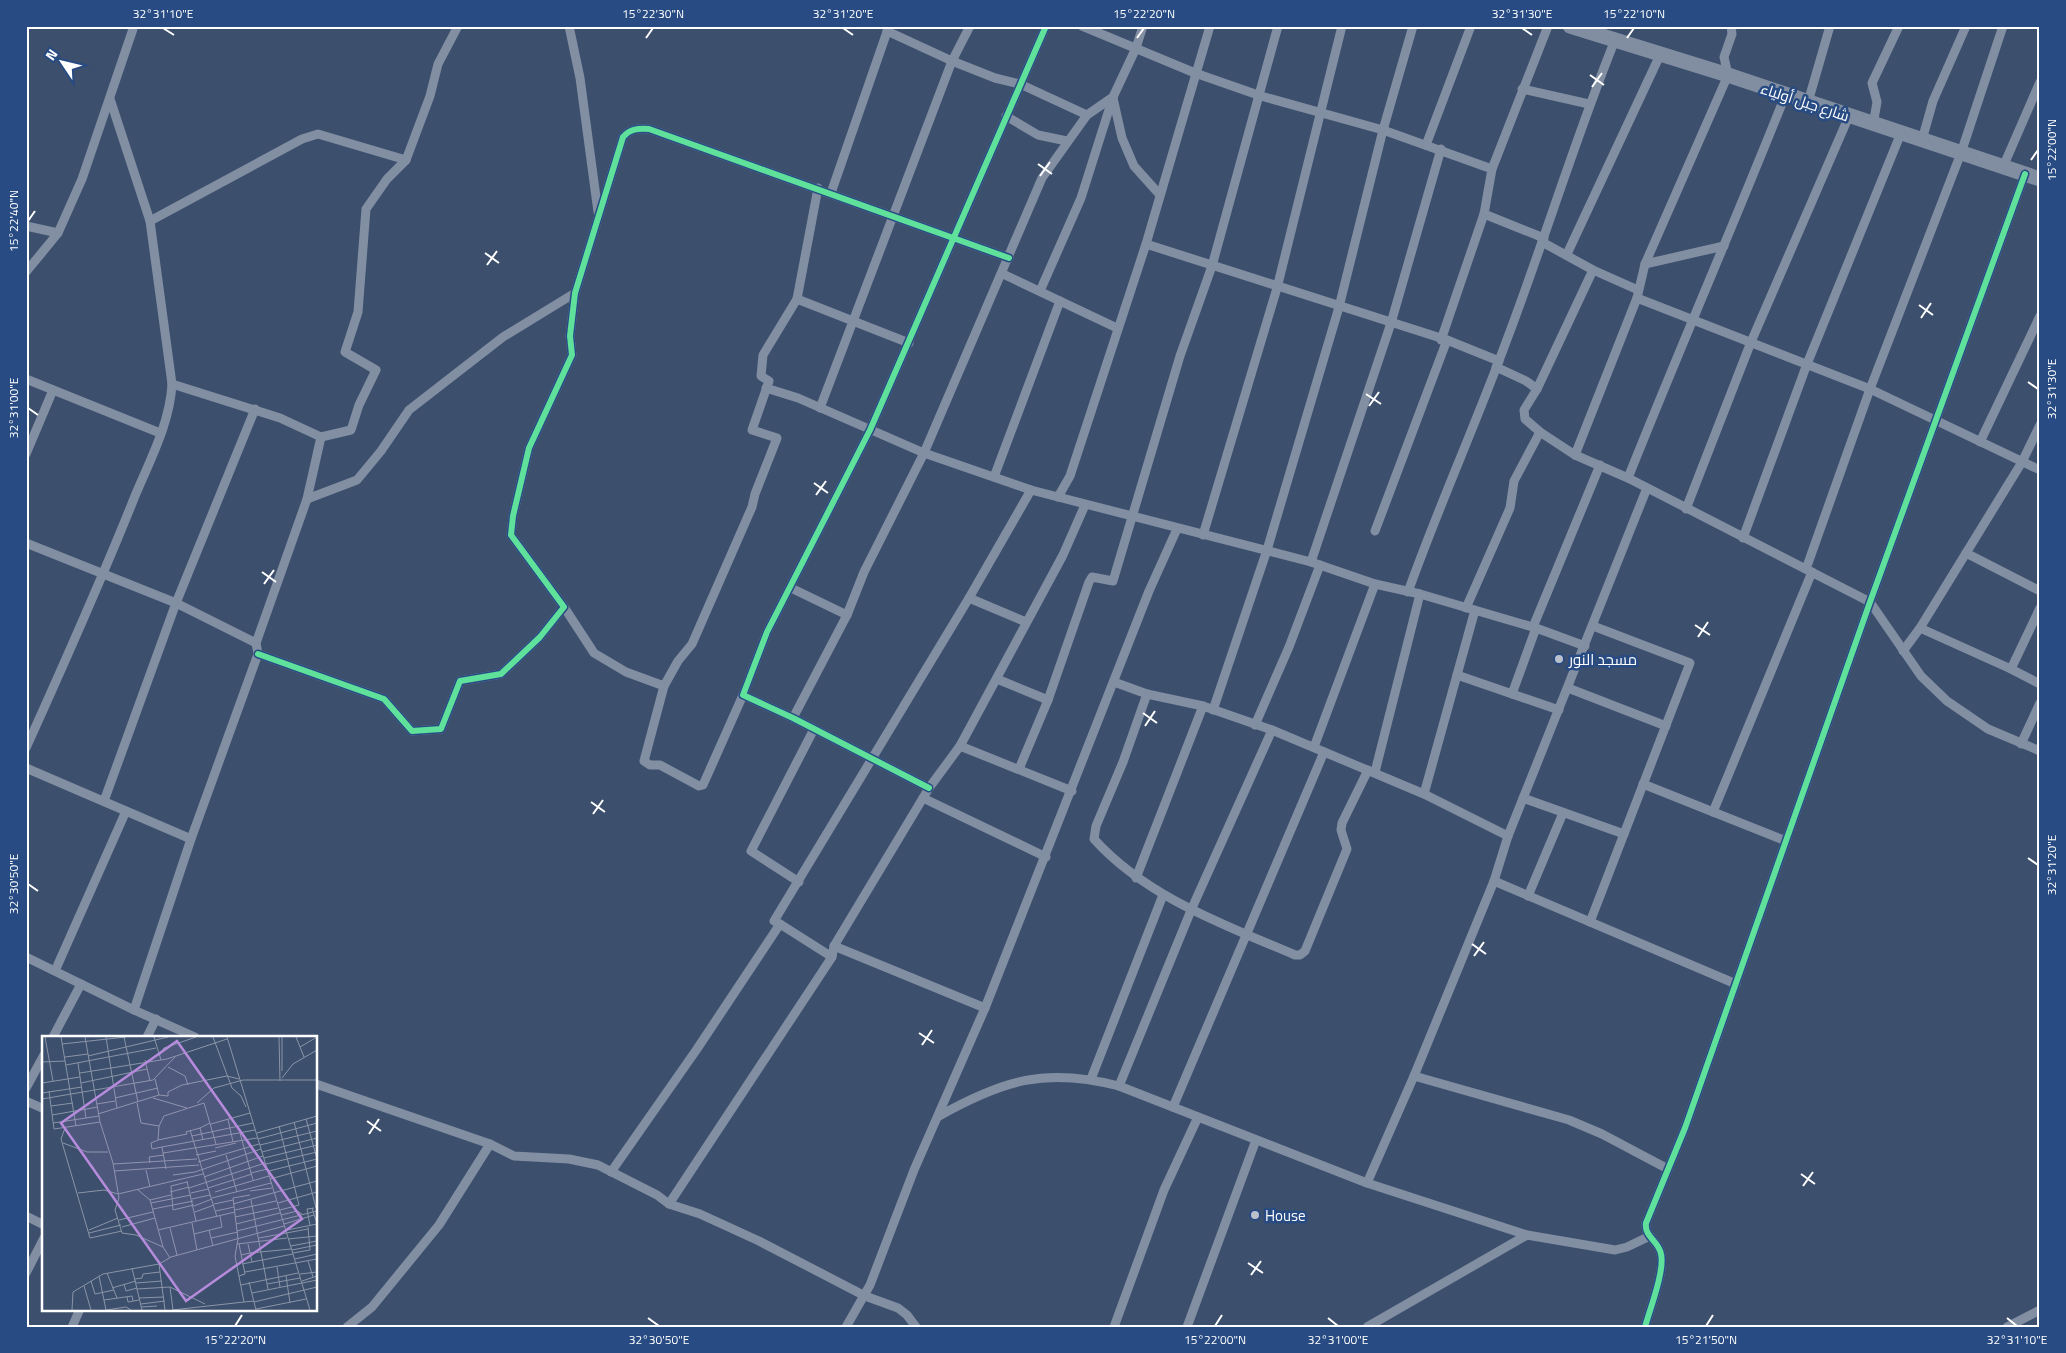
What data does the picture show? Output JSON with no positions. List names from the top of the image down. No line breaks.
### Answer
{"streets":{"highway":["شارع جبل أولياء"]},"places":["مسجد النور","House"],"north":"top left","coordinates":["32°31'10\"E","15°22'30\"N","32°31'20\"E","15°22'20\"N","32°31'30\"E","15°22'10\"N","15°22'00\"N","15°22'40\"N","32°31'00\"E","32°30'50\"E","15°21'50\"N"]}
